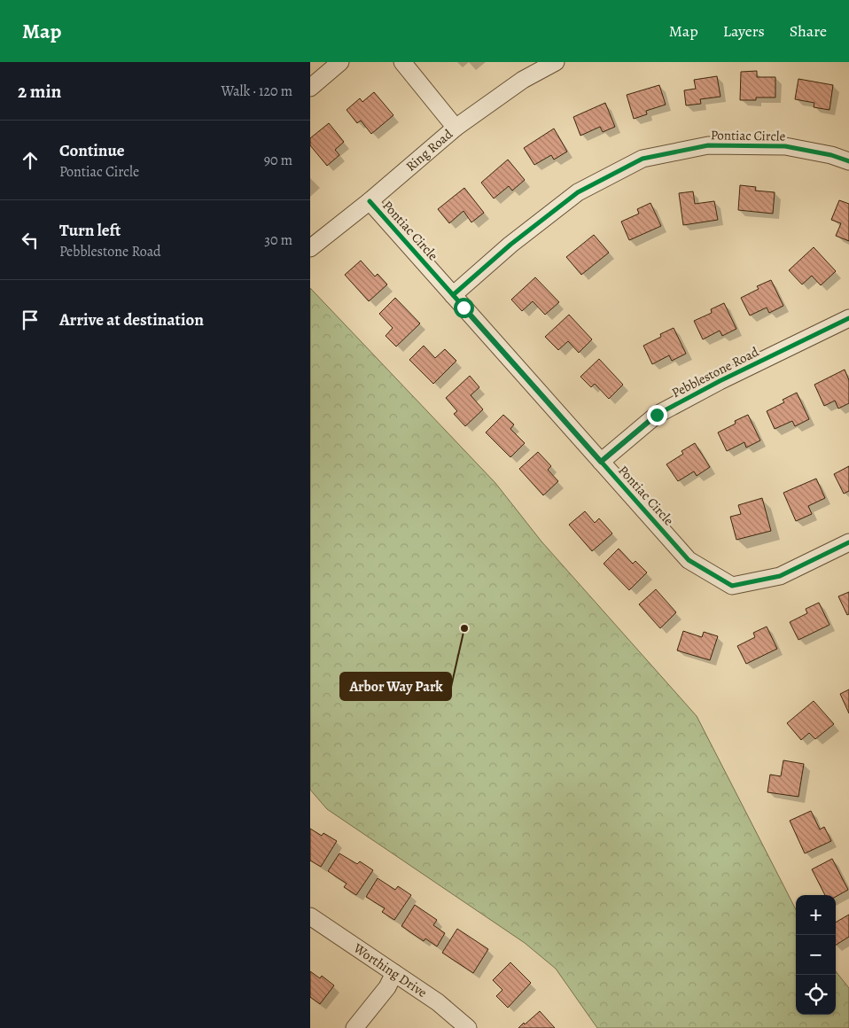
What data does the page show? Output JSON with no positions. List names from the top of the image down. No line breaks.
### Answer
{"streets":{"street":["Pontiac Circle","Ring Road","Pebblestone Road","Worthing Drive"]},"crossings":[["Pontiac Circle","Ring Road"],["Pontiac Circle","Pebblestone Road"]],"places":["Arbor Way Park"],"page":{"header":"Map","nav":["Map","Layers","Share"],"heading":["2 min","Walk · 120 m"],"list":[["Continue","Pontiac Circle","90 m"],["Turn left","Pebblestone Road","30 m"],"Arrive at destination"],"map_buttons":["+","−"]}}
